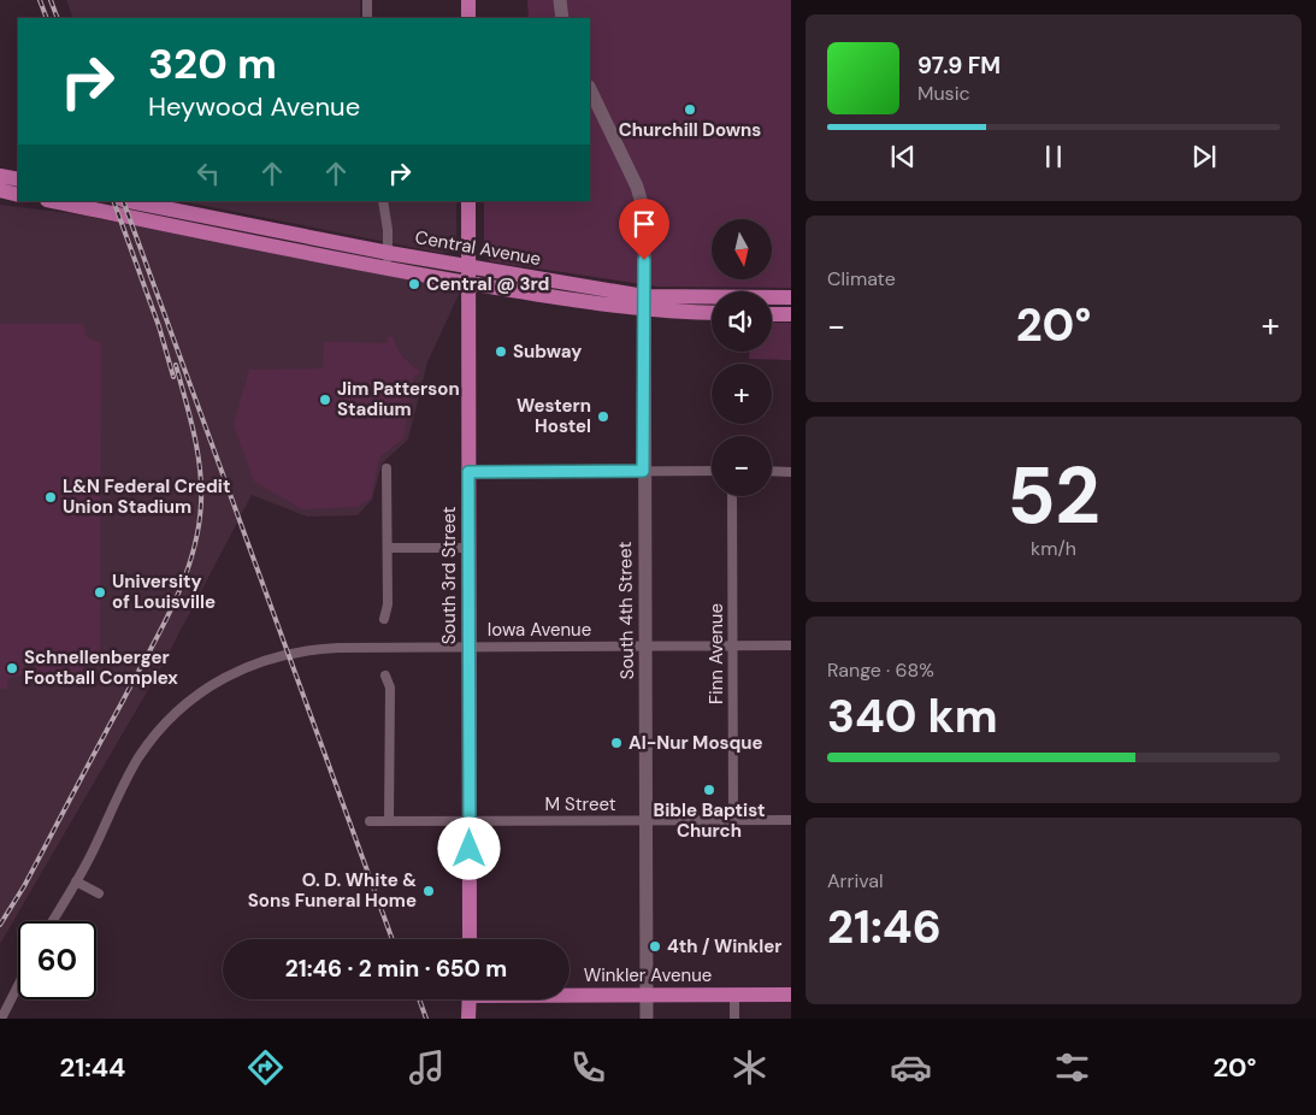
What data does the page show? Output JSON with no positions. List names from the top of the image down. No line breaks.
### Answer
{"streets":{"main road":["Central Avenue","South 3rd Street","South 4th Street","Winkler Avenue"],"street":["Iowa Avenue","Finn Avenue","M Street"]},"crossings":[["Central Avenue","South 3rd Street"],["Central Avenue","South 4th Street"],["South 3rd Street","Iowa Avenue"],["South 3rd Street","M Street"],["South 4th Street","Iowa Avenue"],["South 4th Street","M Street"],["South 4th Street","Winkler Avenue"],["Iowa Avenue","Finn Avenue"],["Finn Avenue","M Street"]],"places":["Churchill Downs","Central @ 3rd","Subway","Jim Patterson Stadium","Western Hostel","L&N Federal Credit Union Stadium","University of Louisville","Schnellenberger Football Complex","Al-Nur Mosque","Bible Baptist Church","O. D. White & Sons Funeral Home","4th / Winkler"],"north":"bottom","page":{"turn":["320 m","Heywood Avenue"],"song":["97.9 FM","Music"],"tile":["Climate",["52","km/h"],["Range · 68%","340 km"],["Arrival","21:46"]],"map_buttons":["+","−"],"heat":["−","20°","+"],"limit":"60","trip":"21:46 · 2 min · 650 m","tabs":["21:44","20°"]}}
